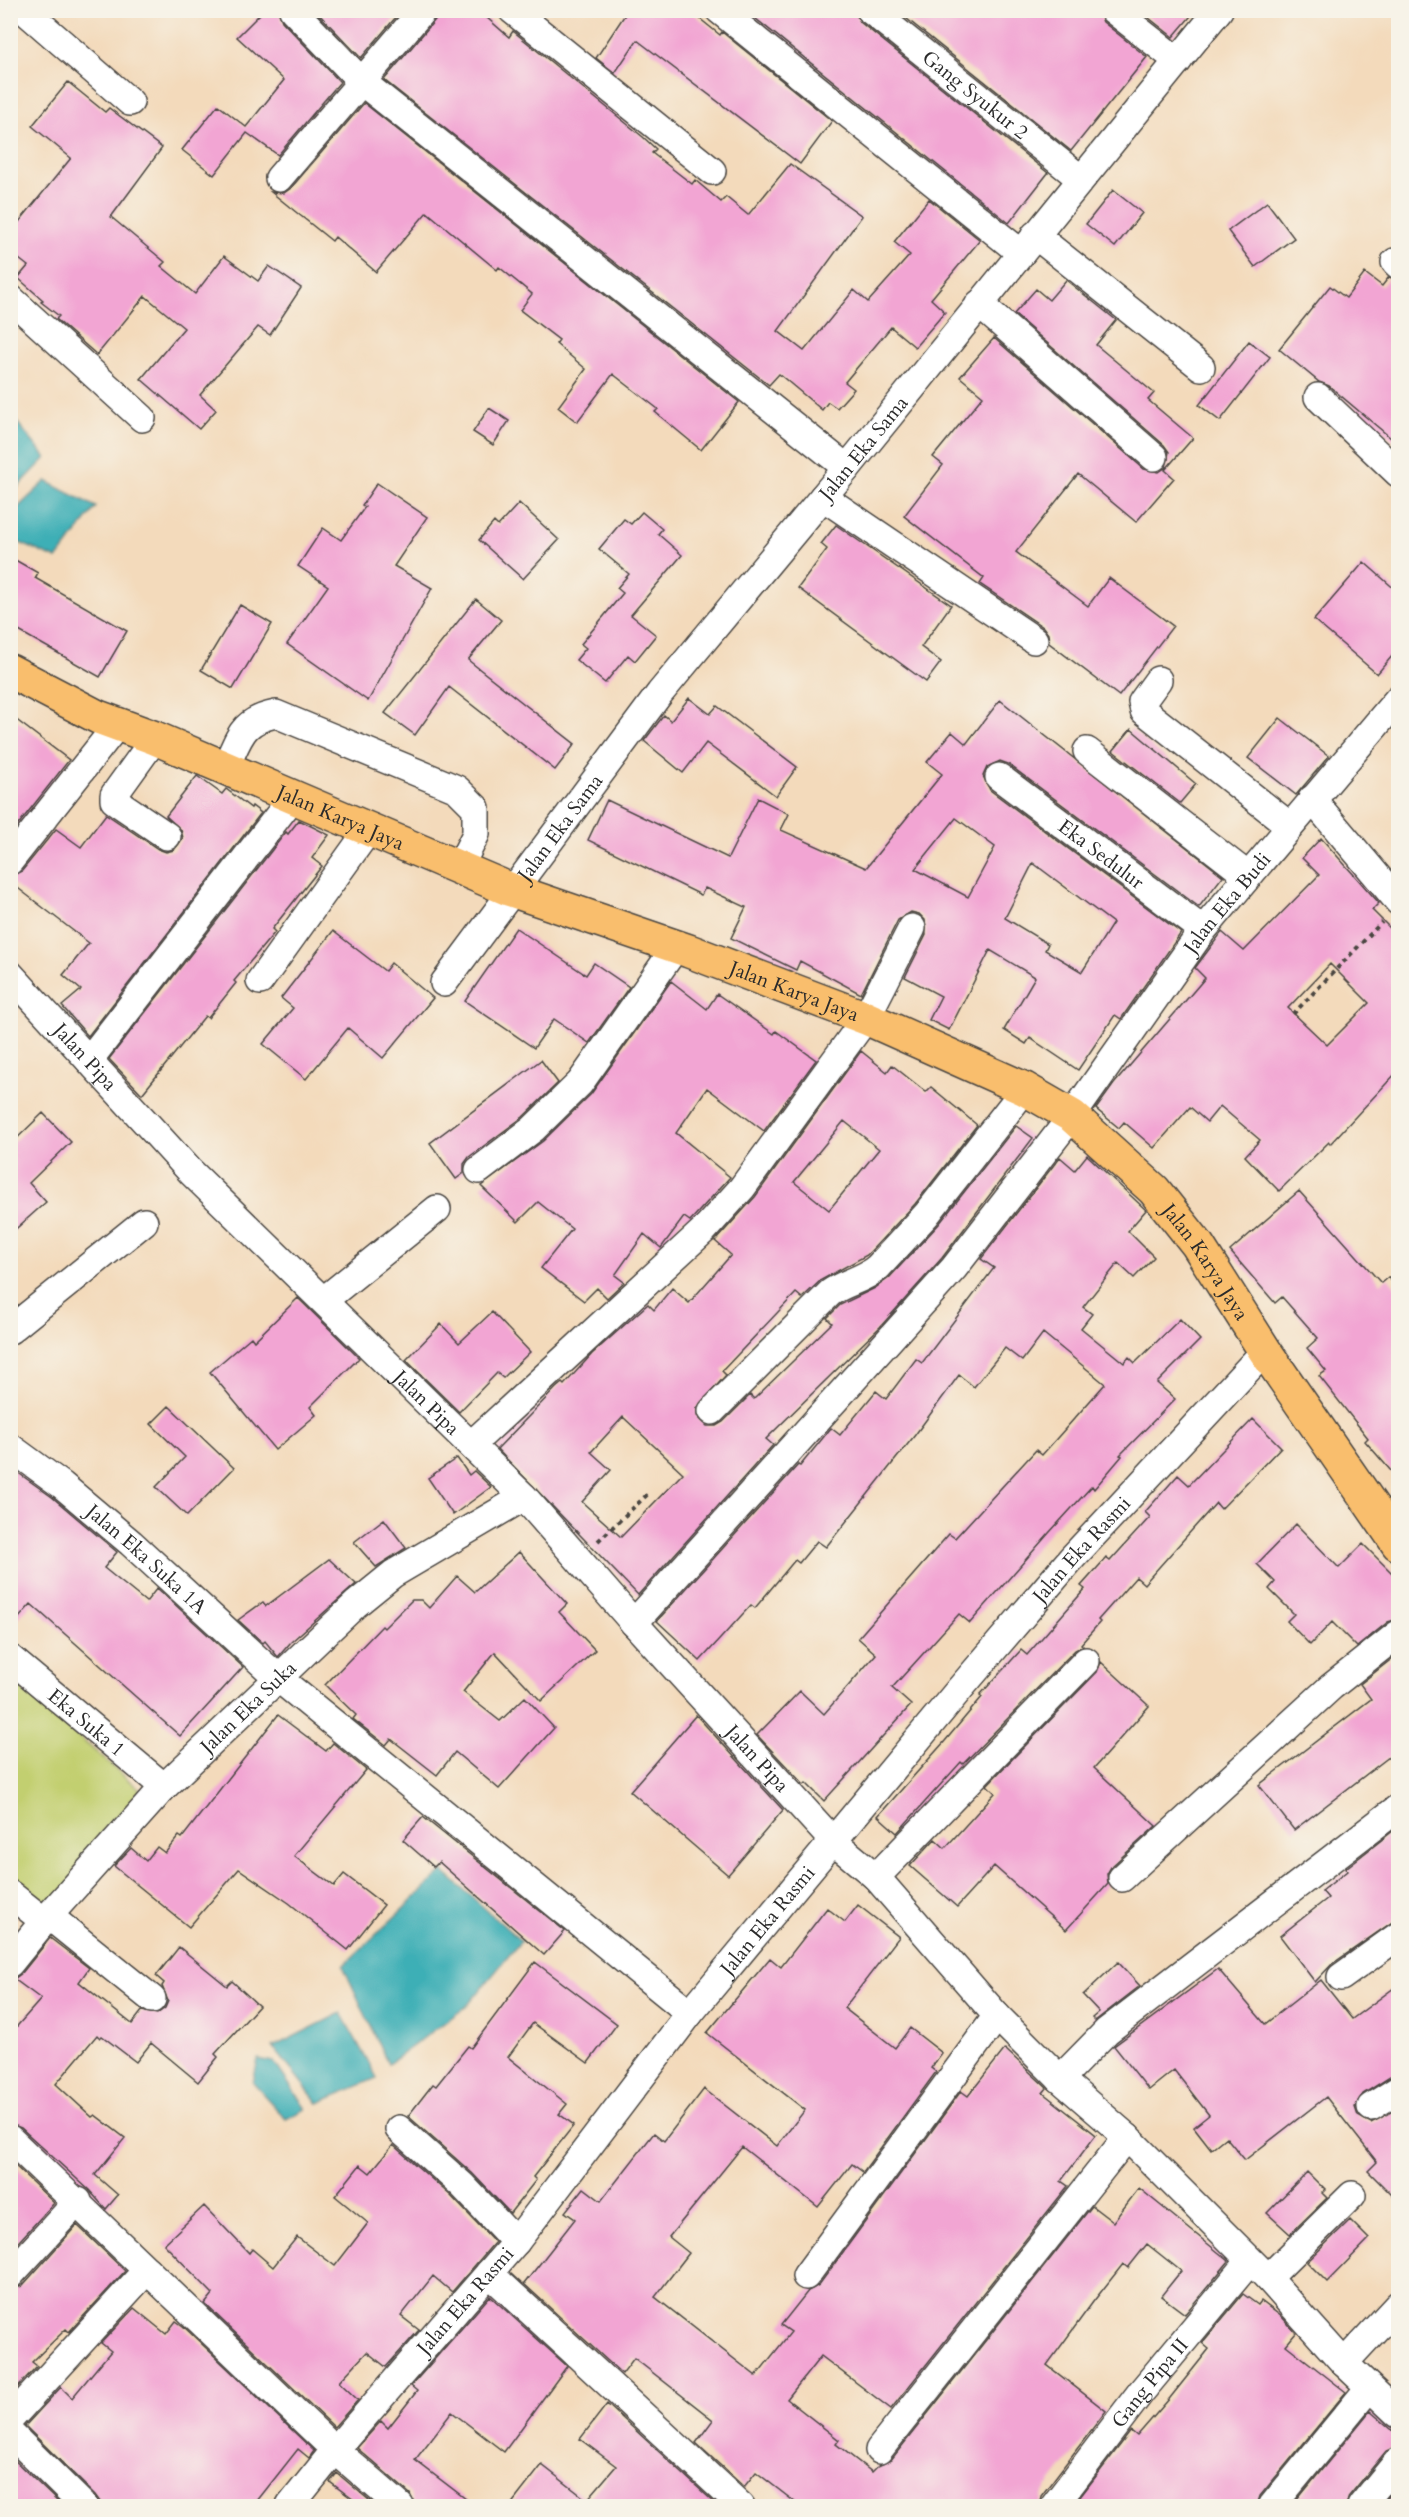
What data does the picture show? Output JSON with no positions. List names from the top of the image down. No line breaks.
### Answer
{"streets":{"main road":["Jalan Karya Jaya"],"street":["Gang Syukur 2","Jalan Eka Sama","Eka Sedulur","Jalan Eka Budi","Jalan Pipa","Jalan Eka Rasmi","Jalan Eka Suka 1A","Jalan Eka Suka","Eka Suka 1","Gang Pipa II"]},"crossings":[["Gang Syukur 2","Jalan Eka Sama"],["Jalan Eka Sama","Jalan Karya Jaya"],["Jalan Karya Jaya","Jalan Eka Budi"],["Jalan Karya Jaya","Jalan Eka Rasmi"],["Eka Sedulur","Jalan Eka Budi"],["Jalan Eka Budi","Jalan Pipa"],["Jalan Pipa","Jalan Eka Rasmi"],["Jalan Pipa","Jalan Eka Suka"],["Jalan Pipa","Gang Pipa II"],["Jalan Eka Rasmi","Jalan Eka Suka 1A"],["Jalan Eka Suka 1A","Jalan Eka Suka"],["Jalan Eka Suka","Eka Suka 1"]]}
